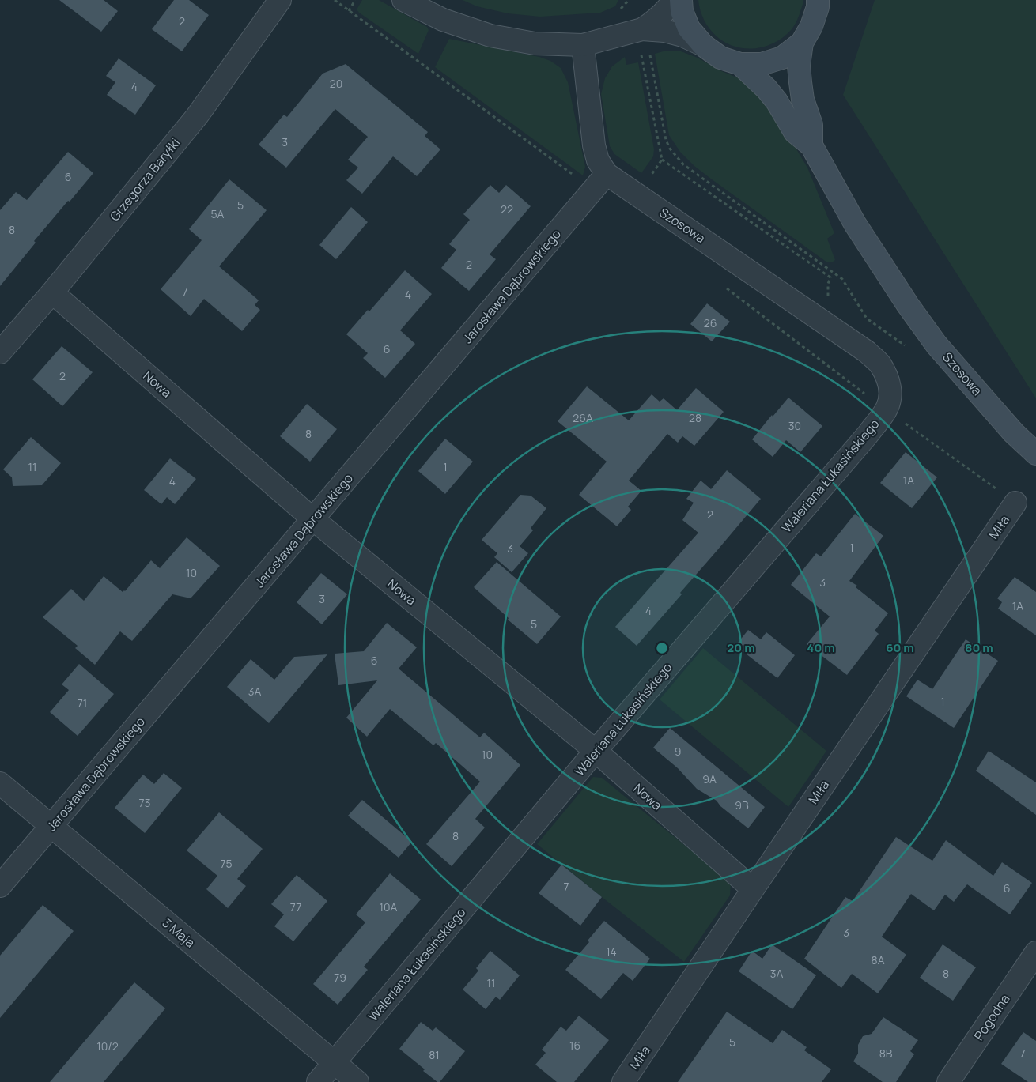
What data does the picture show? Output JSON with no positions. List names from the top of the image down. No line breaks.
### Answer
{"streets":{"main road":["Szosowa"],"street":["Grzegorza Baryłki","Jarosława Dąbrowskiego","Nowa","Waleriana Łukasińskiego","Miła","3 Maja","Pogodna"]},"crossings":[["Grzegorza Baryłki","Nowa"],["Szosowa","Jarosława Dąbrowskiego"],["Szosowa","Waleriana Łukasińskiego"],["Jarosława Dąbrowskiego","Nowa"],["Jarosława Dąbrowskiego","3 Maja"],["Nowa","Waleriana Łukasińskiego"],["Nowa","Miła"],["Waleriana Łukasińskiego","3 Maja"]],"house_numbers":["2","20","4","3","6","5","22","5A","8","2","7","4","26","6","2","26A","28","30","8","11","1","1A","4","2","1","3","10","3","3","1A","4","5","6","3A","1","71","9","10","9A","73","9B","8","75","7","6","77","10A","3","14","8A","3A","8","79","11","5","16","10/2","8B","7","81"],"rings":["20 m","40 m","60 m","80 m"]}
